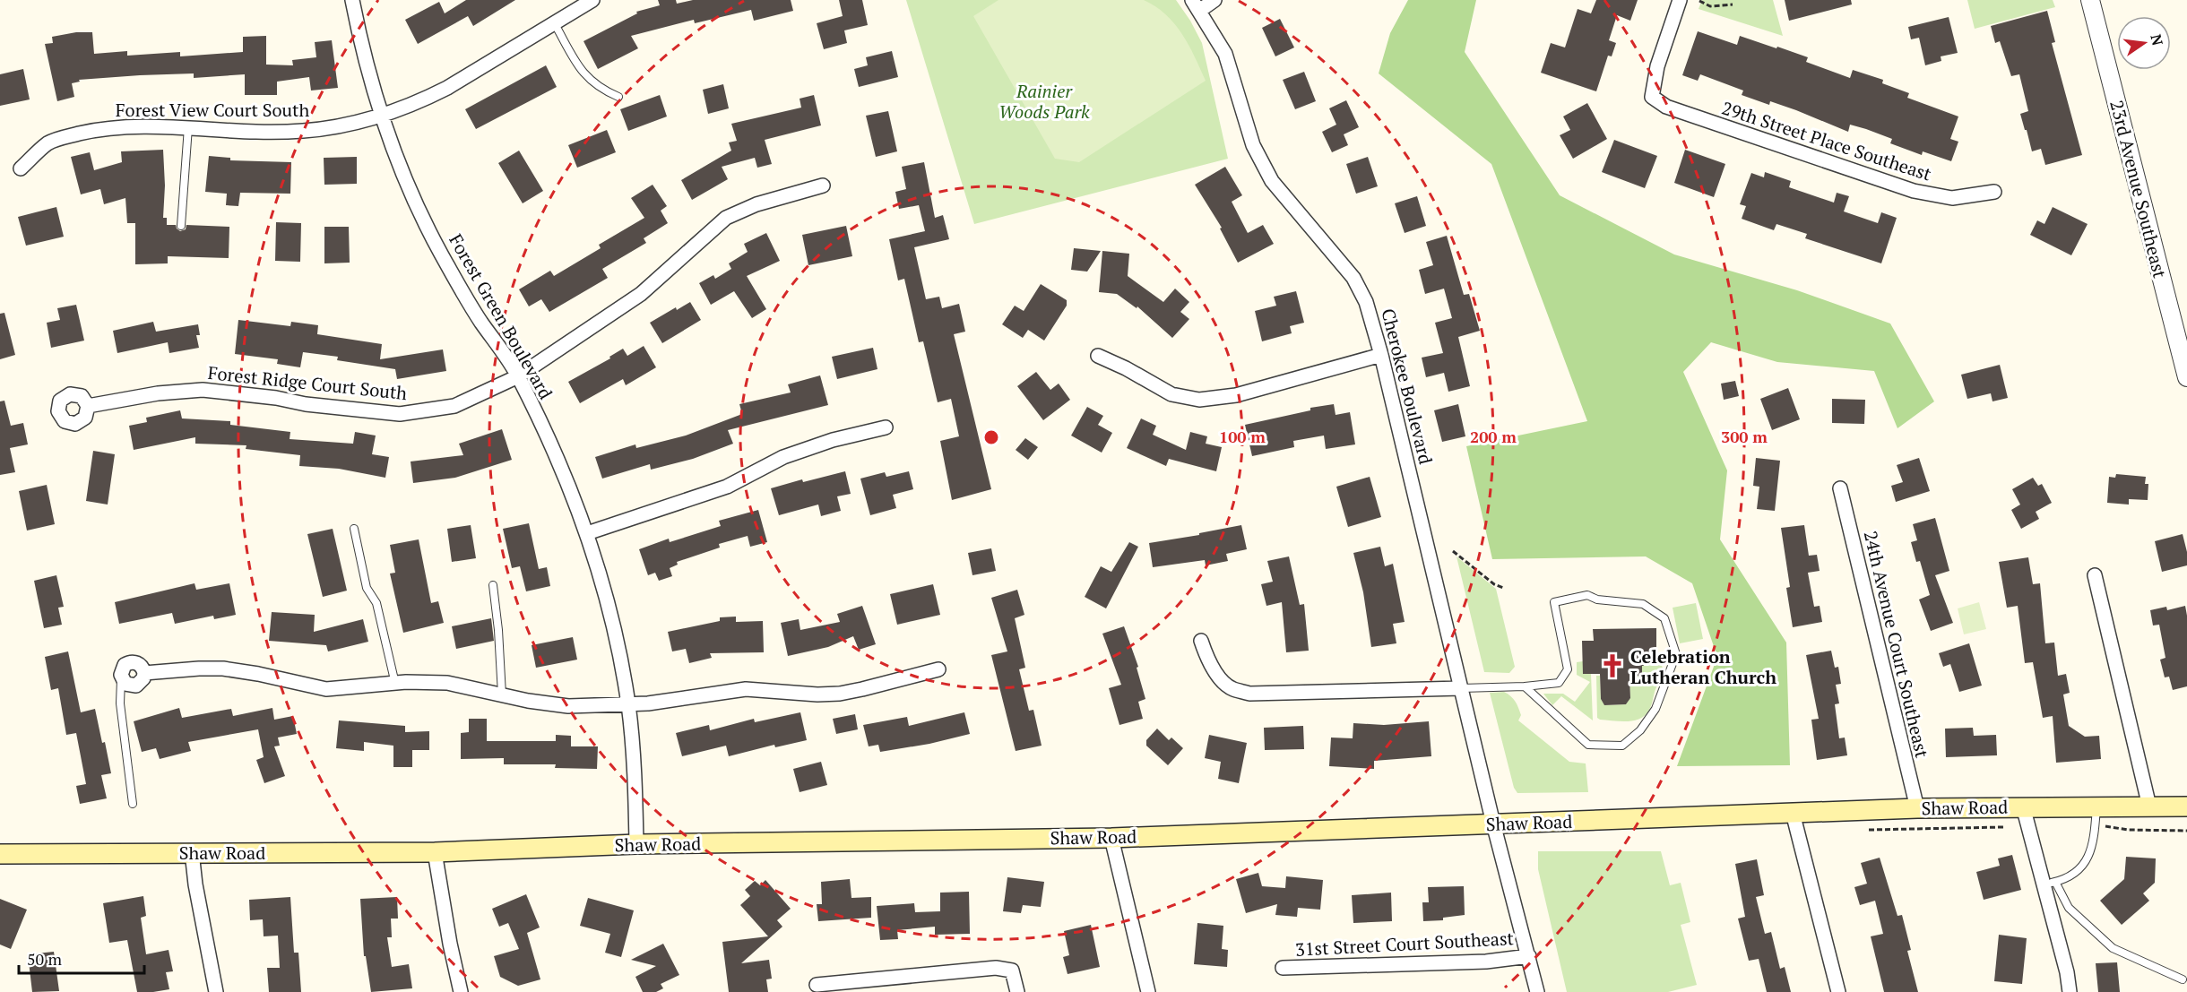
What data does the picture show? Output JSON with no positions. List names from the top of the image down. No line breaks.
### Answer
{"streets":{"main road":["Shaw Road"],"street":["Forest View Court South","29th Street Place Southeast","23rd Avenue Southeast","Forest Green Boulevard","Forest Ridge Court South","Cherokee Boulevard","24th Avenue Court Southeast","31st Street Court Southeast"]},"crossings":[["Forest View Court South","Forest Green Boulevard"],["Forest Green Boulevard","Forest Ridge Court South"],["Forest Green Boulevard","Shaw Road"],["Cherokee Boulevard","Shaw Road"],["Cherokee Boulevard","31st Street Court Southeast"],["24th Avenue Court Southeast","Shaw Road"]],"parks":["Rainier Woods Park"],"places":{"church":["Celebration Lutheran Church"]},"scale_bar":"50 m","north":"right","rings":["100 m","200 m","300 m"]}
